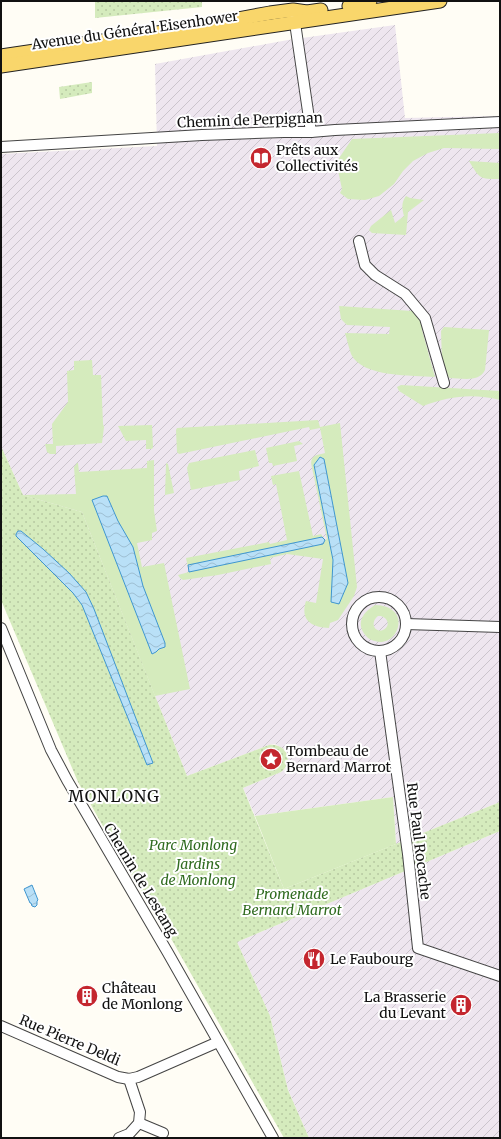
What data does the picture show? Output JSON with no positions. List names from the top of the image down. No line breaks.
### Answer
{"streets":{"main road":["Avenue du Général Eisenhower"],"street":["Chemin de Perpignan","Rue Paul Rocache","Chemin de Lestang","Rue Pierre Deldi"]},"crossings":[["Chemin de Lestang","Rue Pierre Deldi"]],"districts":["MONLONG"],"parks":["Parc Monlong","Jardins de Monlong","Promenade Bernard Marrot"],"places":{"library":["Prêts aux Collectivités"],"place":["Tombeau de Bernard Marrot"],"restaurant":["Le Faubourg"],"building":["Château de Monlong","La Brasserie du Levant"]}}
